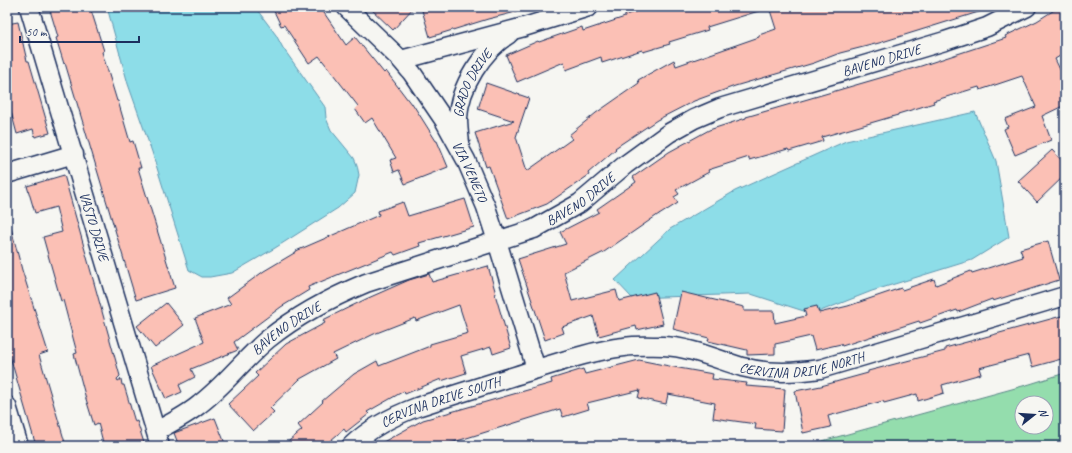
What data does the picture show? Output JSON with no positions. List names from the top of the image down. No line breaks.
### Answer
{"streets":{"street":["BAVENO DRIVE","GRADO DRIVE","VIA VENETO","VASTO DRIVE","CERVINA DRIVE NORTH","CERVINA DRIVE SOUTH"]},"crossings":[["BAVENO DRIVE","VIA VENETO"],["BAVENO DRIVE","VASTO DRIVE"],["GRADO DRIVE","VIA VENETO"],["VIA VENETO","CERVINA DRIVE NORTH"],["VIA VENETO","CERVINA DRIVE SOUTH"],["CERVINA DRIVE NORTH","CERVINA DRIVE SOUTH"]],"scale_bar":"50 m","north":"right"}
